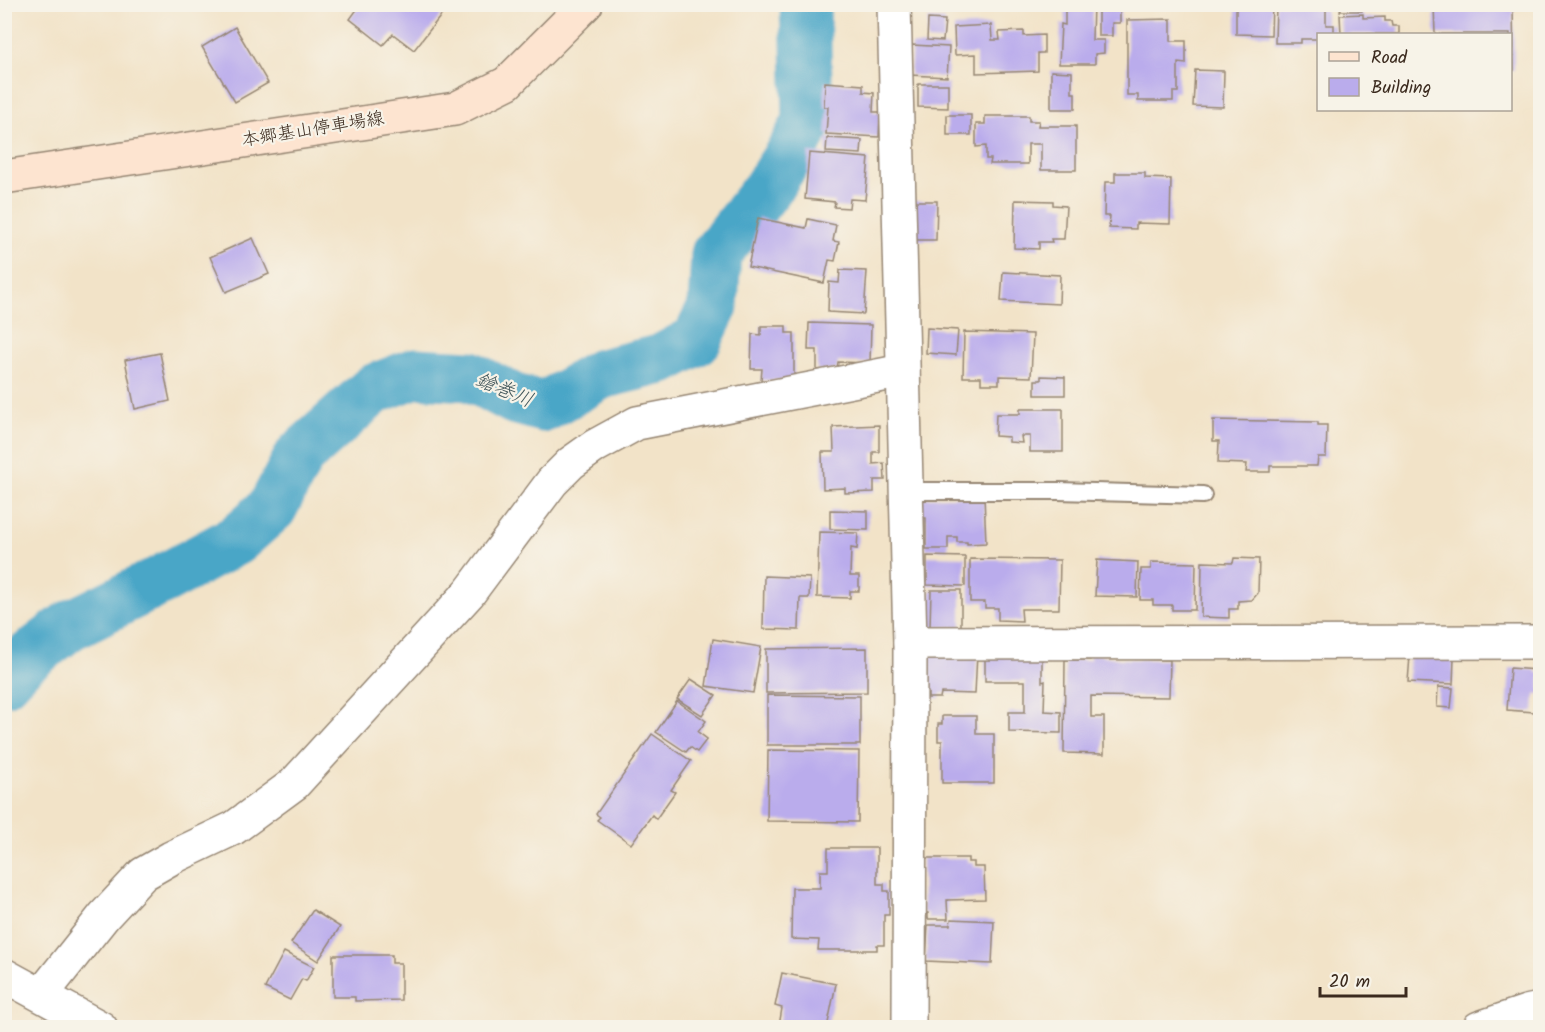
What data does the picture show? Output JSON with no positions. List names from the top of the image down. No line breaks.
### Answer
{"streets":{"main road":["本郷基山停車場線"]},"water":["鎗巻川"],"legend":["Road","Building"],"scale_bar":"20 m"}
